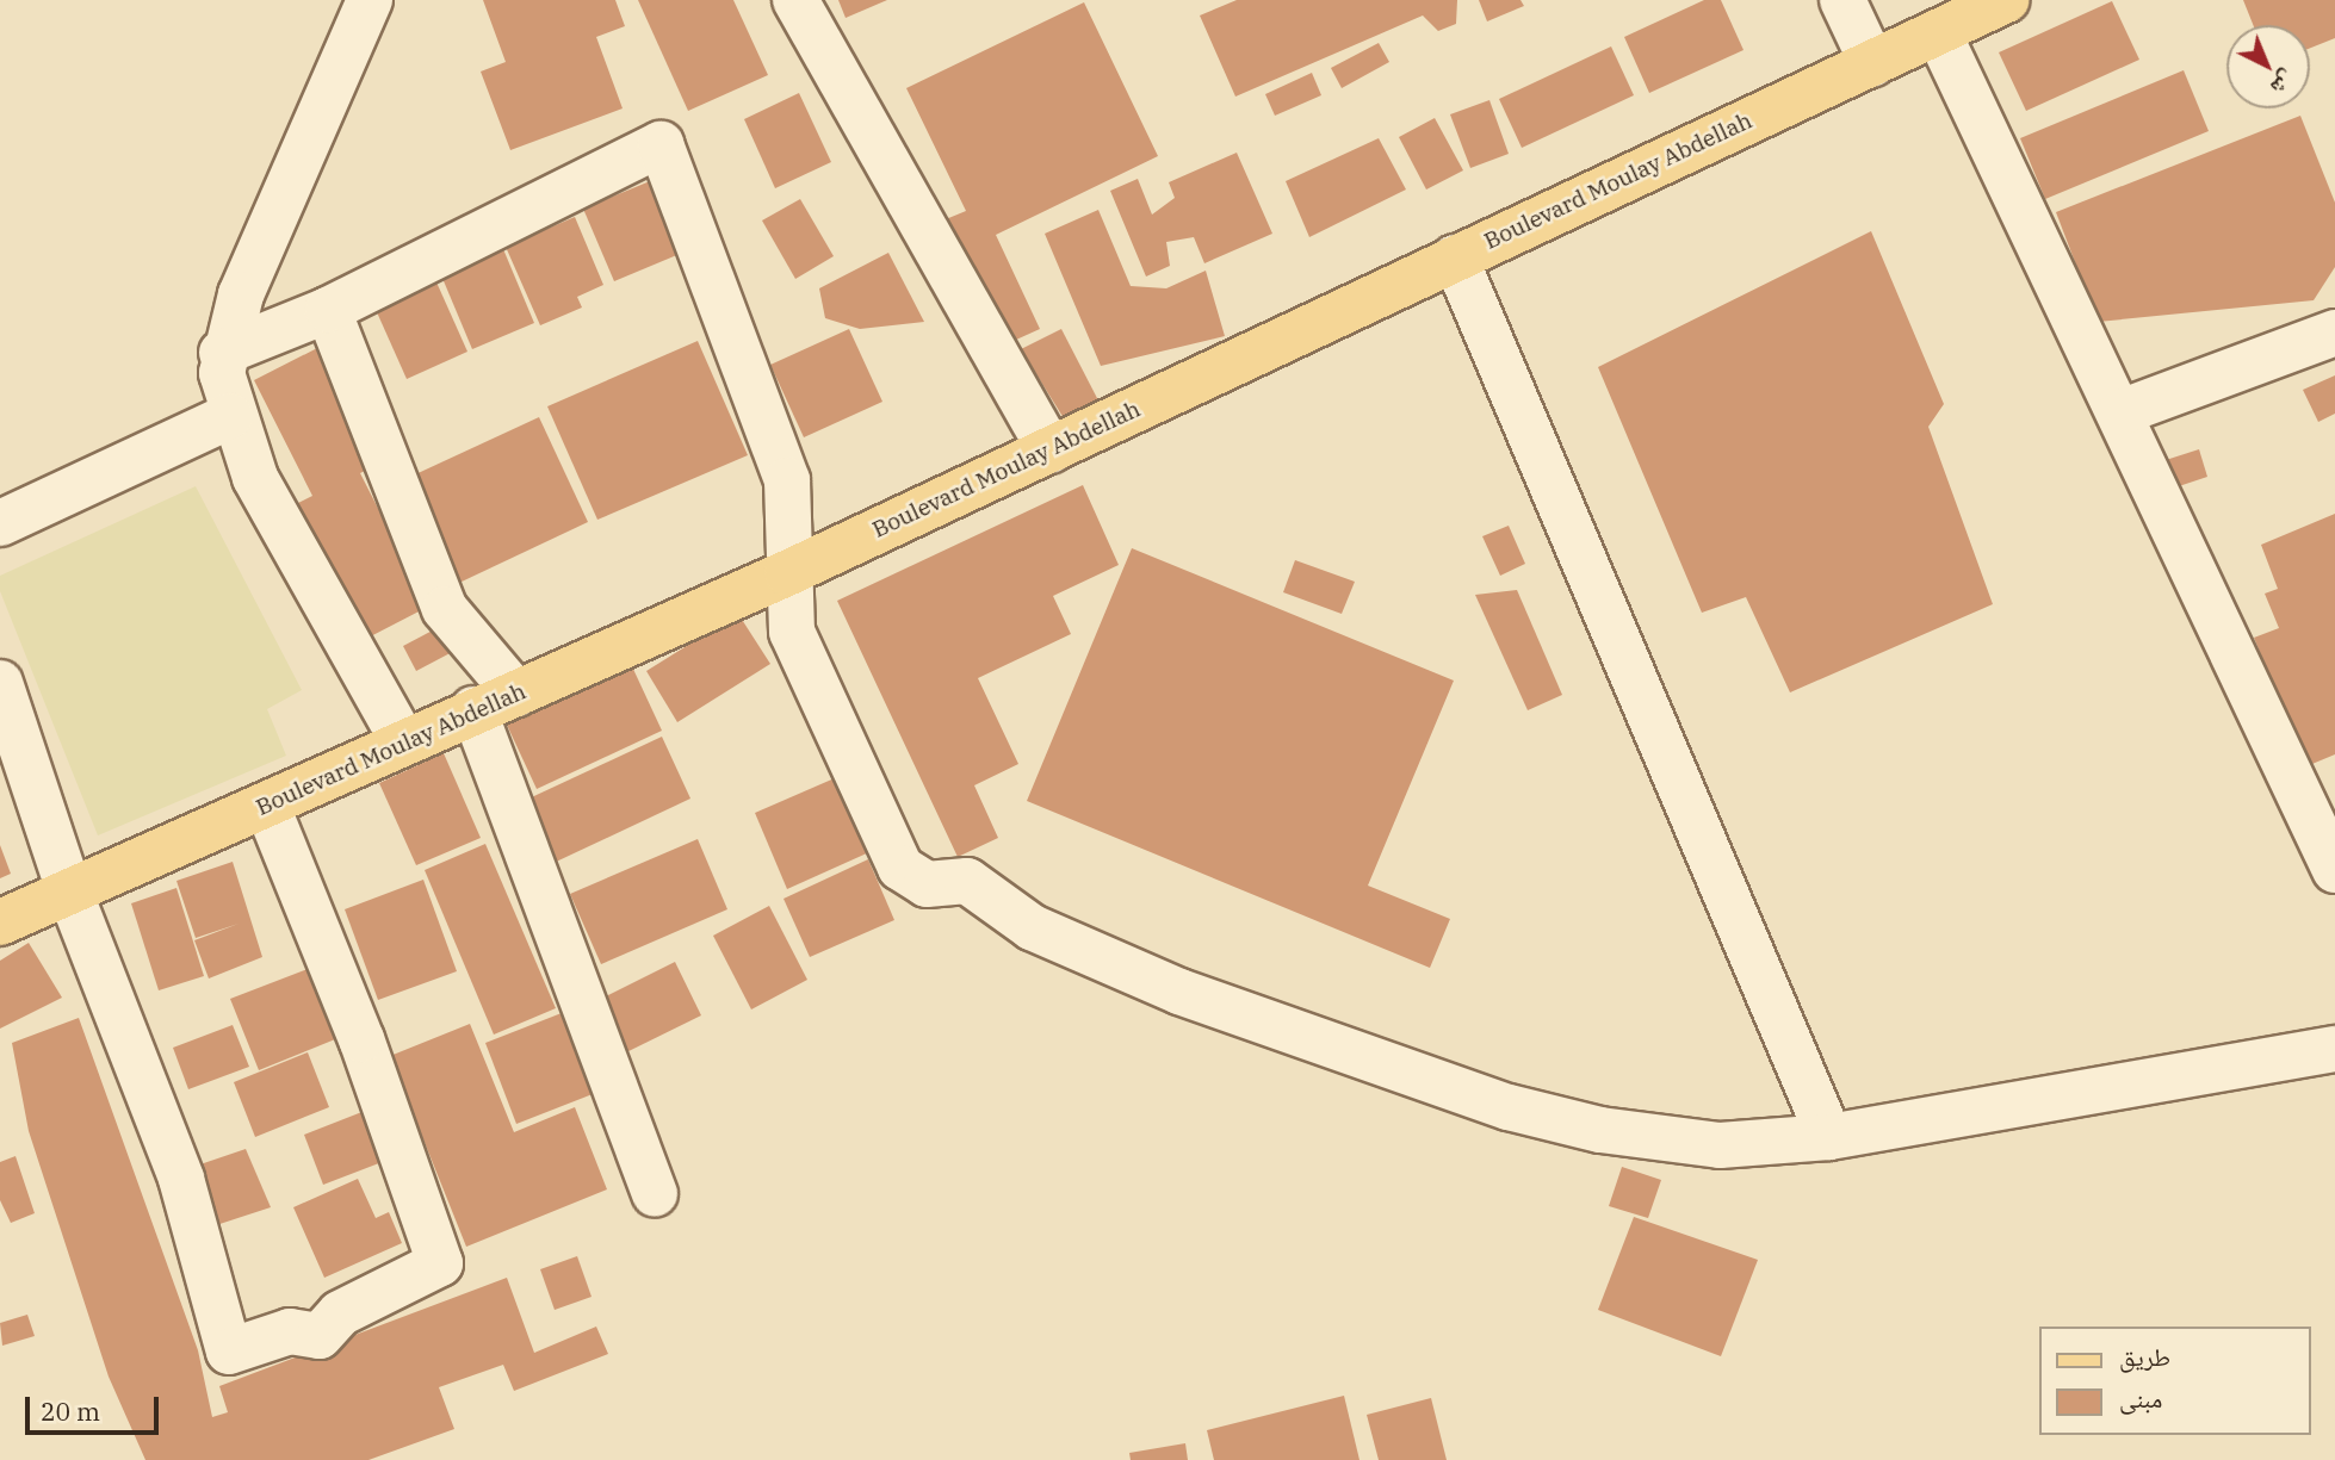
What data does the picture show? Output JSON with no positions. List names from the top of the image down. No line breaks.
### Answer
{"streets":{"main road":["Boulevard Moulay Abdellah"]},"legend":["طريق","مبنى"],"scale_bar":"20 m","north":"bottom right"}
